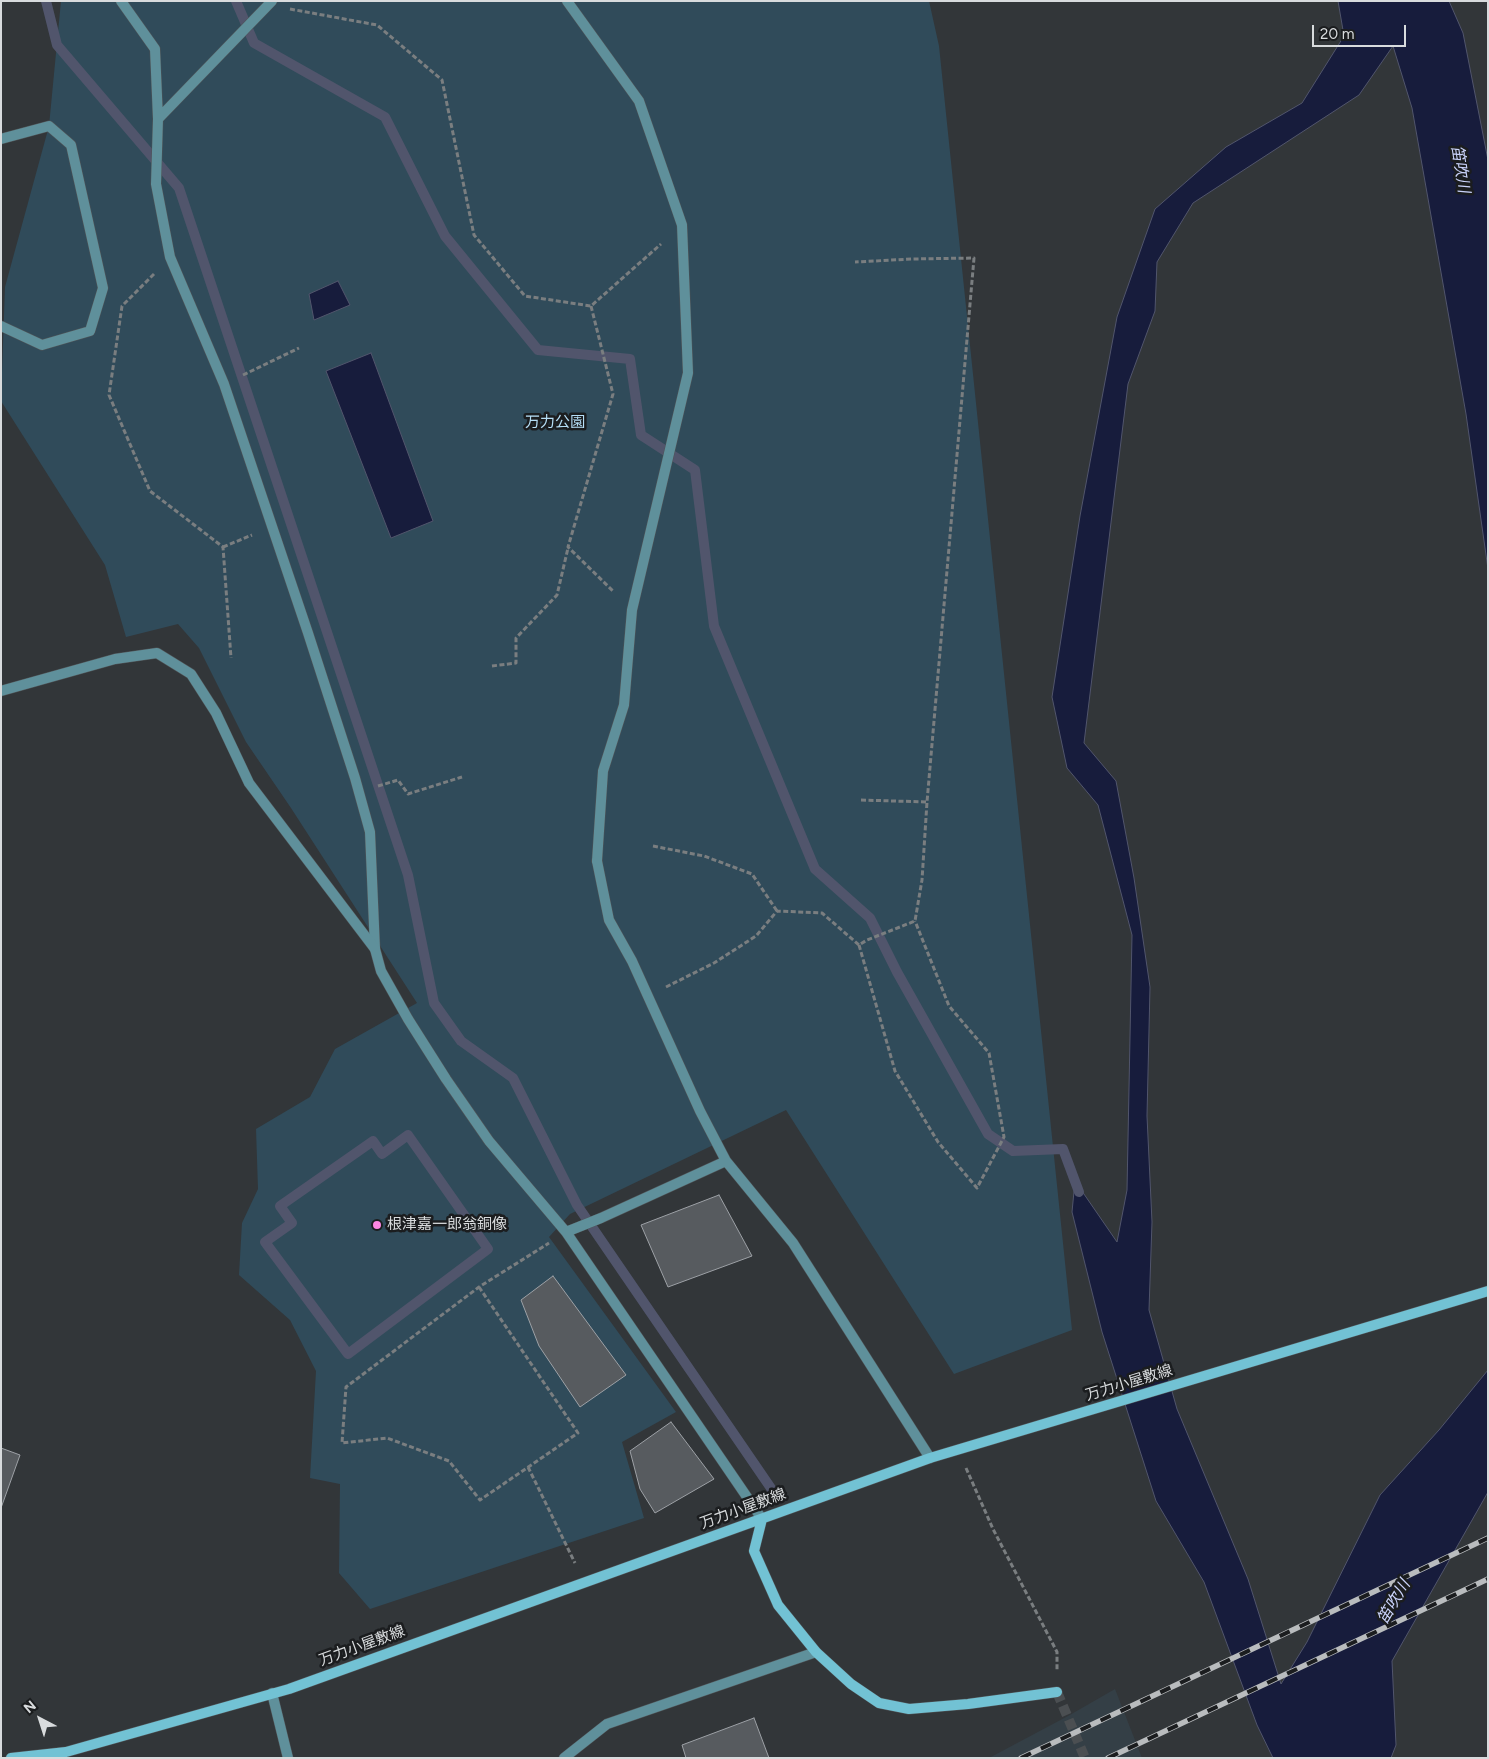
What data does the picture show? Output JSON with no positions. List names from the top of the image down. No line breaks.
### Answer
{"streets":{"main road":["万力小屋敷線"]},"water":["笛吹川"],"parks":["万力公園"],"places":["根津嘉一郎翁銅像"],"scale_bar":"20 m","north":"top left"}
